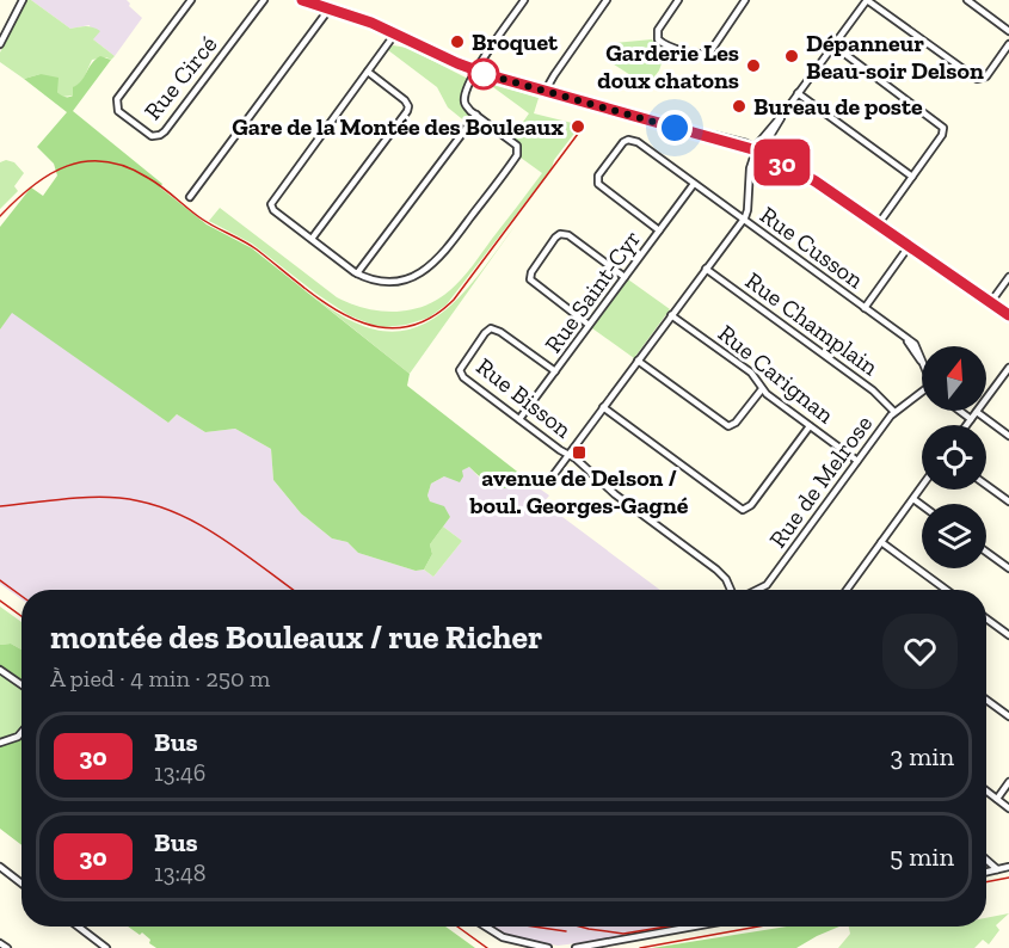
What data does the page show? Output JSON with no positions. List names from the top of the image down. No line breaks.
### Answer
{"streets":{"street":["Rue Circé","Rue Cusson","Rue Saint-Cyr","Rue Champlain","Rue Carignan","Rue Bisson","Rue de Melrose"]},"crossings":[["Rue Cusson","Rue Saint-Cyr"],["Rue Saint-Cyr","Rue Bisson"],["Rue Champlain","Rue de Melrose"],["Rue Carignan","Rue de Melrose"]],"places":{"other":["Broquet","Dépanneur Beau-soir Delson","Garderie Les doux chatons","Bureau de poste","Gare de la Montée des Bouleaux"],"transit":["avenue de Delson / boul. Georges-Gagné"]},"lines":["bus line 30"],"north":"top","page":{"on_map":"30","heading":["montée des Bouleaux / rue Richer","À pied · 4 min · 250 m"],"list":[{"mark":"30","name":"Bus","note":"13:46","value":"3 min"},{"mark":"30","name":"Bus","note":"13:48","value":"5 min"}]}}
